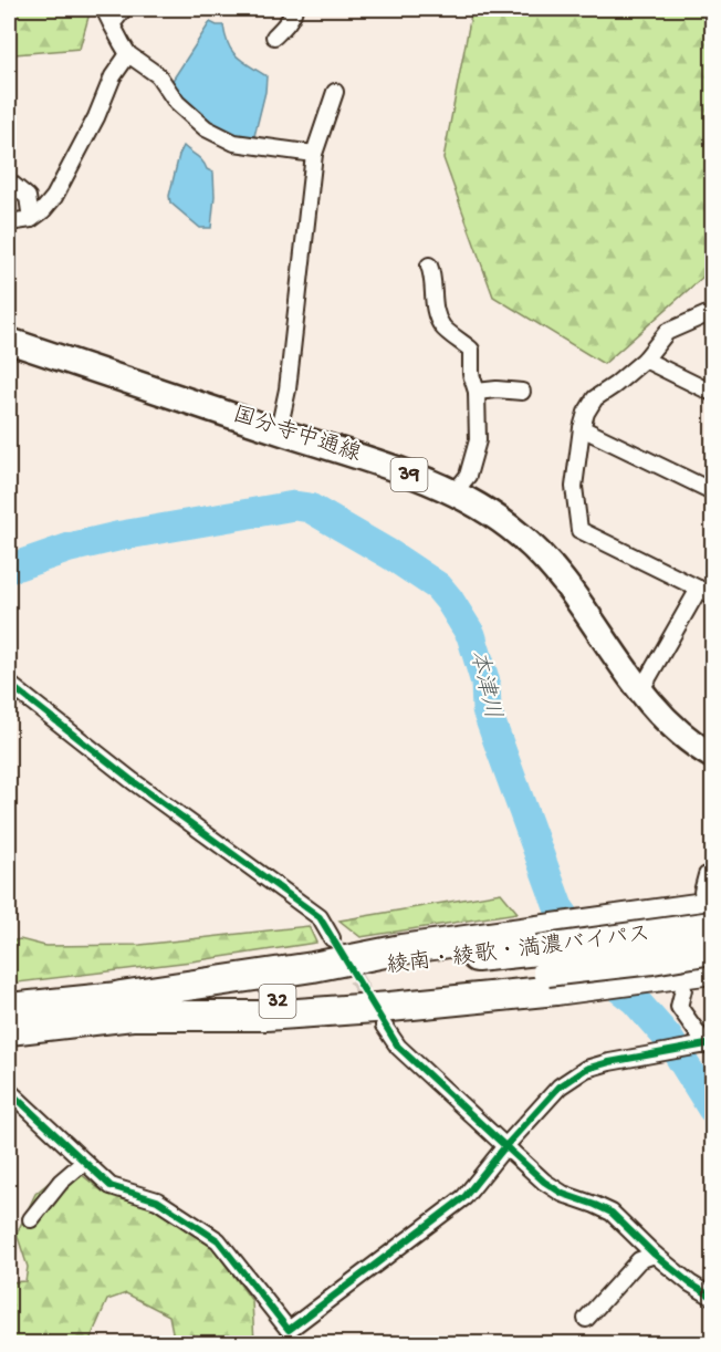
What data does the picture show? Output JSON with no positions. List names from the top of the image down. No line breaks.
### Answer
{"streets":{"highway":["綾南・綾歌・満濃バイパス","32"],"main road":["国分寺中通線","39"]},"water":["本津川"]}
